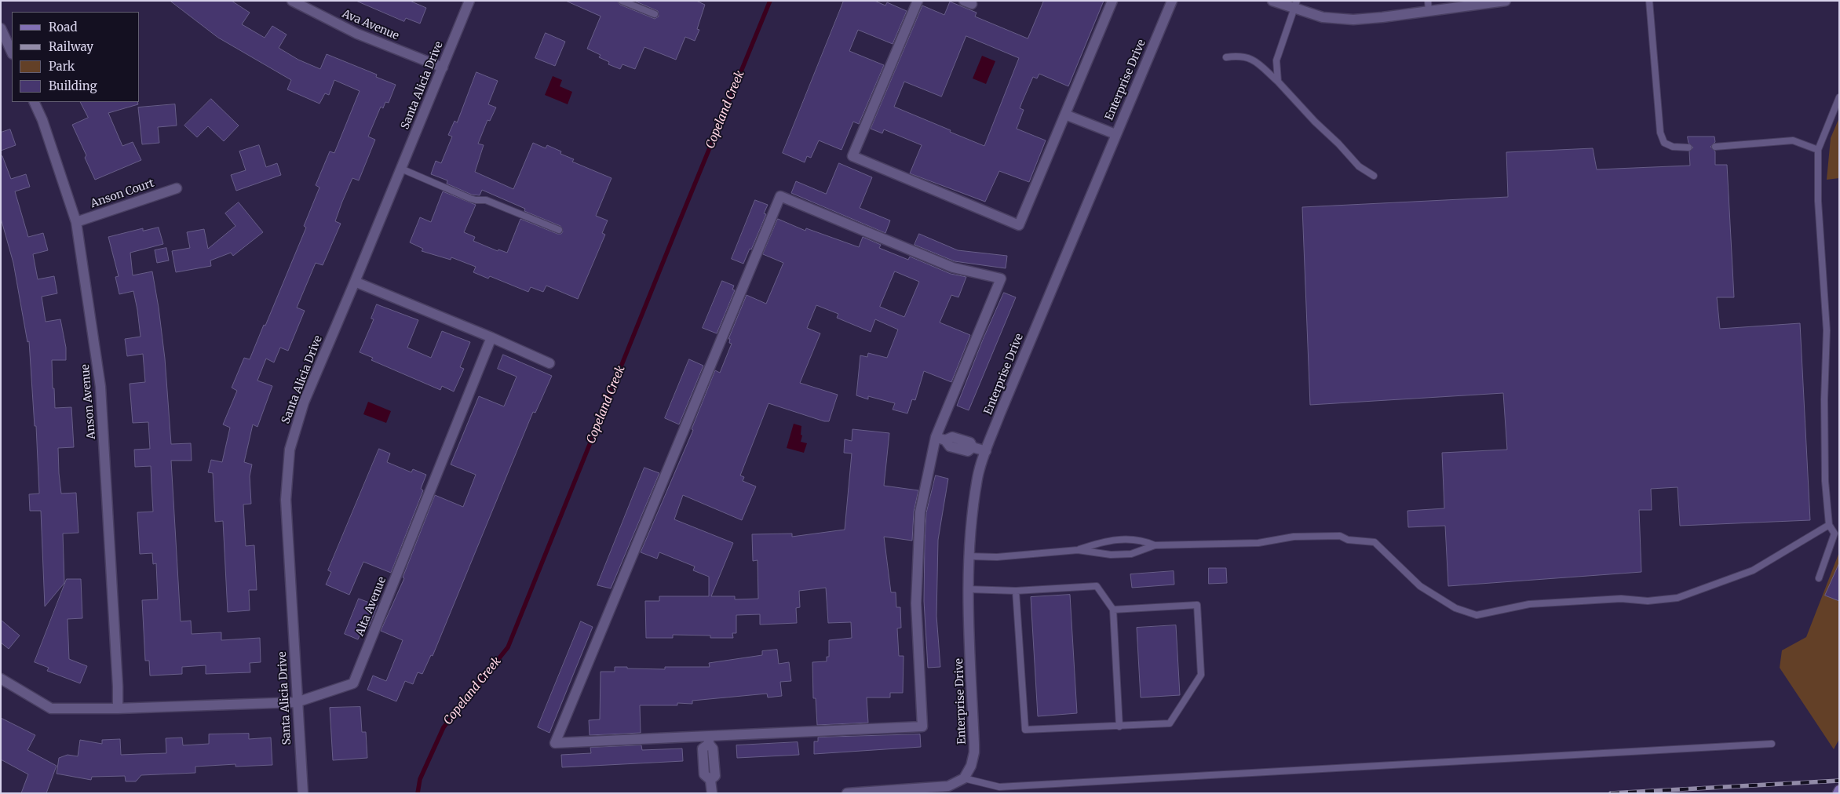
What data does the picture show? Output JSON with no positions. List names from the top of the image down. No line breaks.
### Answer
{"streets":{"street":["Ava Avenue","Enterprise Drive","Santa Alicia Drive","Anson Court","Anson Avenue","Alta Avenue"]},"crossings":[["Ava Avenue","Santa Alicia Drive"],["Santa Alicia Drive","Alta Avenue"],["Anson Court","Anson Avenue"],["Anson Avenue","Alta Avenue"]],"water":["Copeland Creek"],"legend":["Road","Railway","Park","Building"]}
